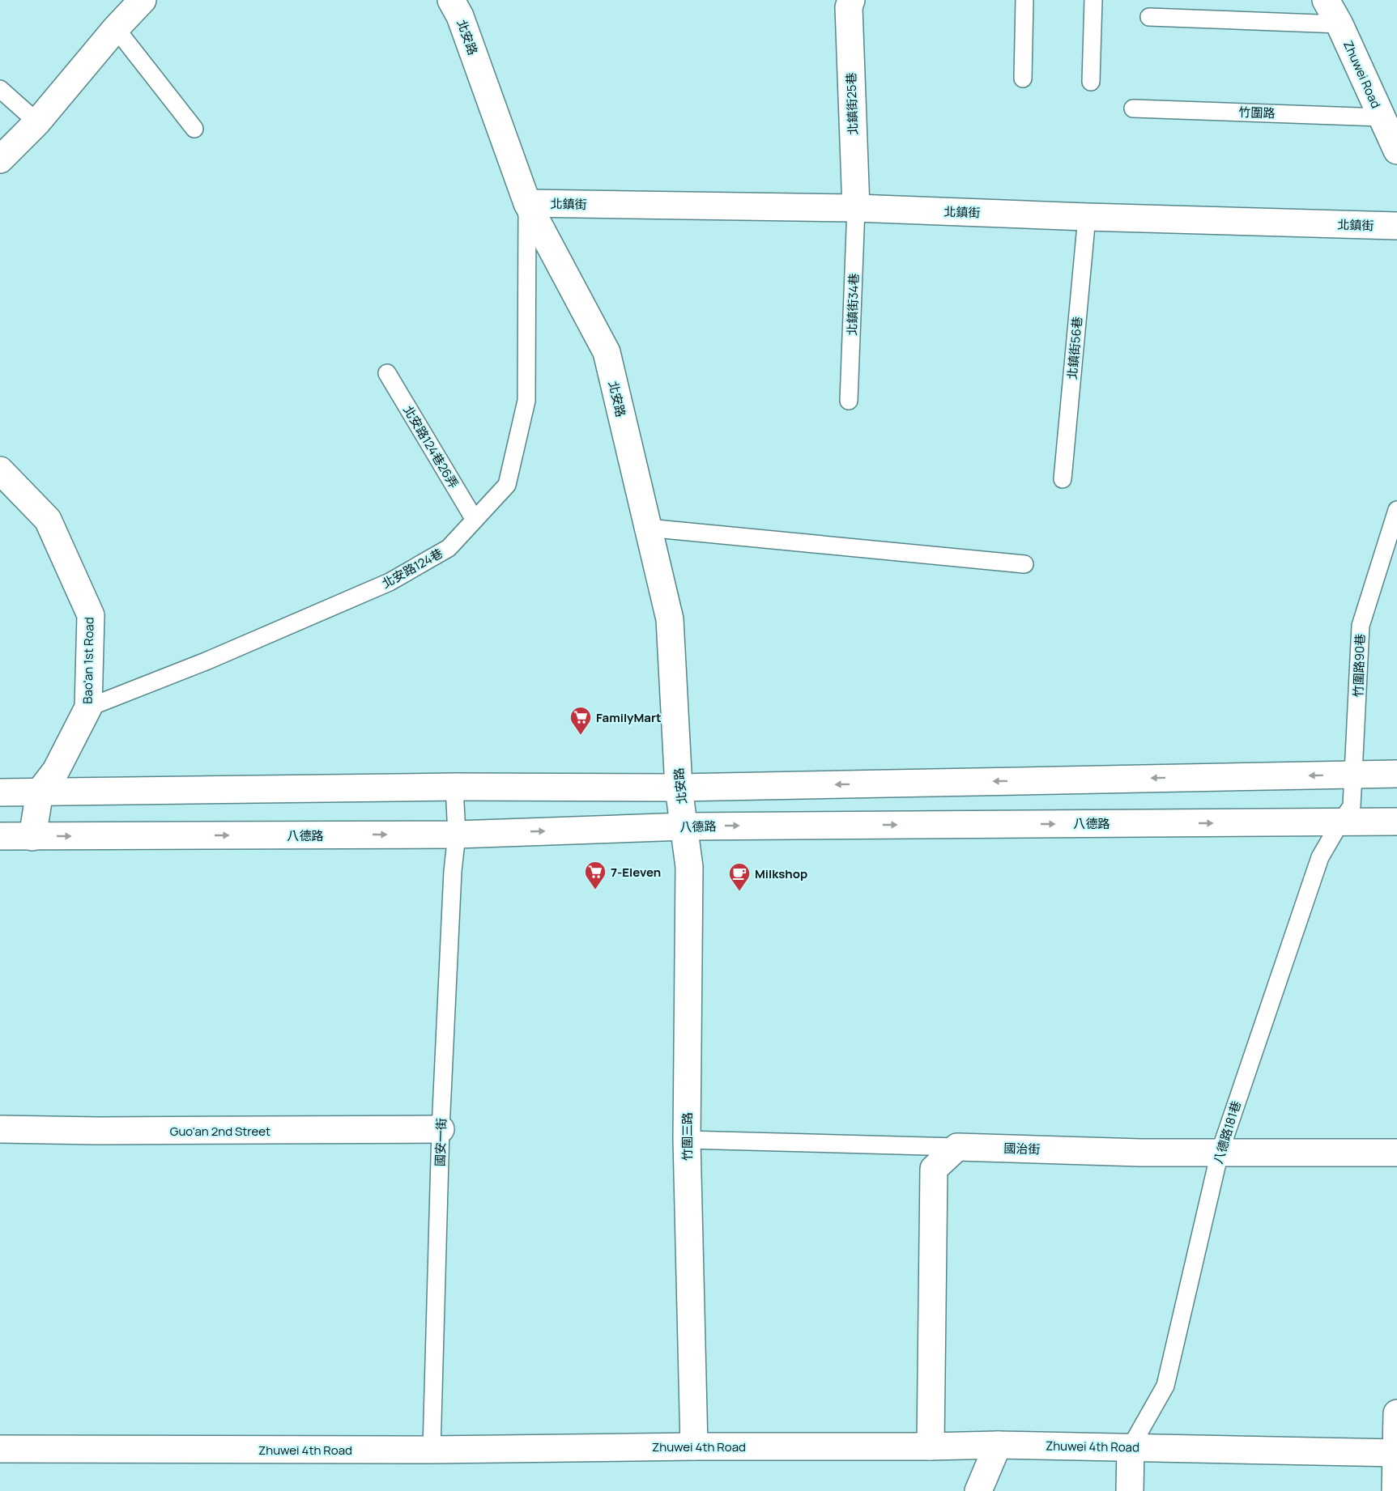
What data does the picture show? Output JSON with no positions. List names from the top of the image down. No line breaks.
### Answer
{"streets":{"street":["北安路","Zhuwei Road","北鎮街25巷","北鎮街","Bao'an 1st Road","八德路","Guo'an 2nd Street","竹圍三路","國治街","Zhuwei 4th Road"],"lane":["竹圍路","北鎮街34巷","北鎮街56巷","北安路124巷26弄","北安路124巷","竹圍路90巷","八德路181巷","國安一街"]},"crossings":[["北安路","北鎮街"],["北安路","北安路124巷"],["北安路","八德路"],["北安路","竹圍三路"],["Zhuwei Road","竹圍路"],["北鎮街25巷","北鎮街"],["北鎮街25巷","北鎮街34巷"],["北鎮街","北鎮街34巷"],["北鎮街","北鎮街56巷"],["北鎮街","北安路124巷"],["北安路124巷26弄","北安路124巷"],["北安路124巷","Bao'an 1st Road"],["Bao'an 1st Road","八德路"],["竹圍路90巷","八德路"],["竹圍路90巷","八德路181巷"],["八德路","八德路181巷"],["八德路","竹圍三路"],["八德路","國安一街"],["Guo'an 2nd Street","國安一街"],["八德路181巷","國治街"],["八德路181巷","Zhuwei 4th Road"],["竹圍三路","Zhuwei 4th Road"],["國安一街","Zhuwei 4th Road"]],"places":{"supermarket":["FamilyMart","7-Eleven"],"cafe":["Milkshop"]}}
